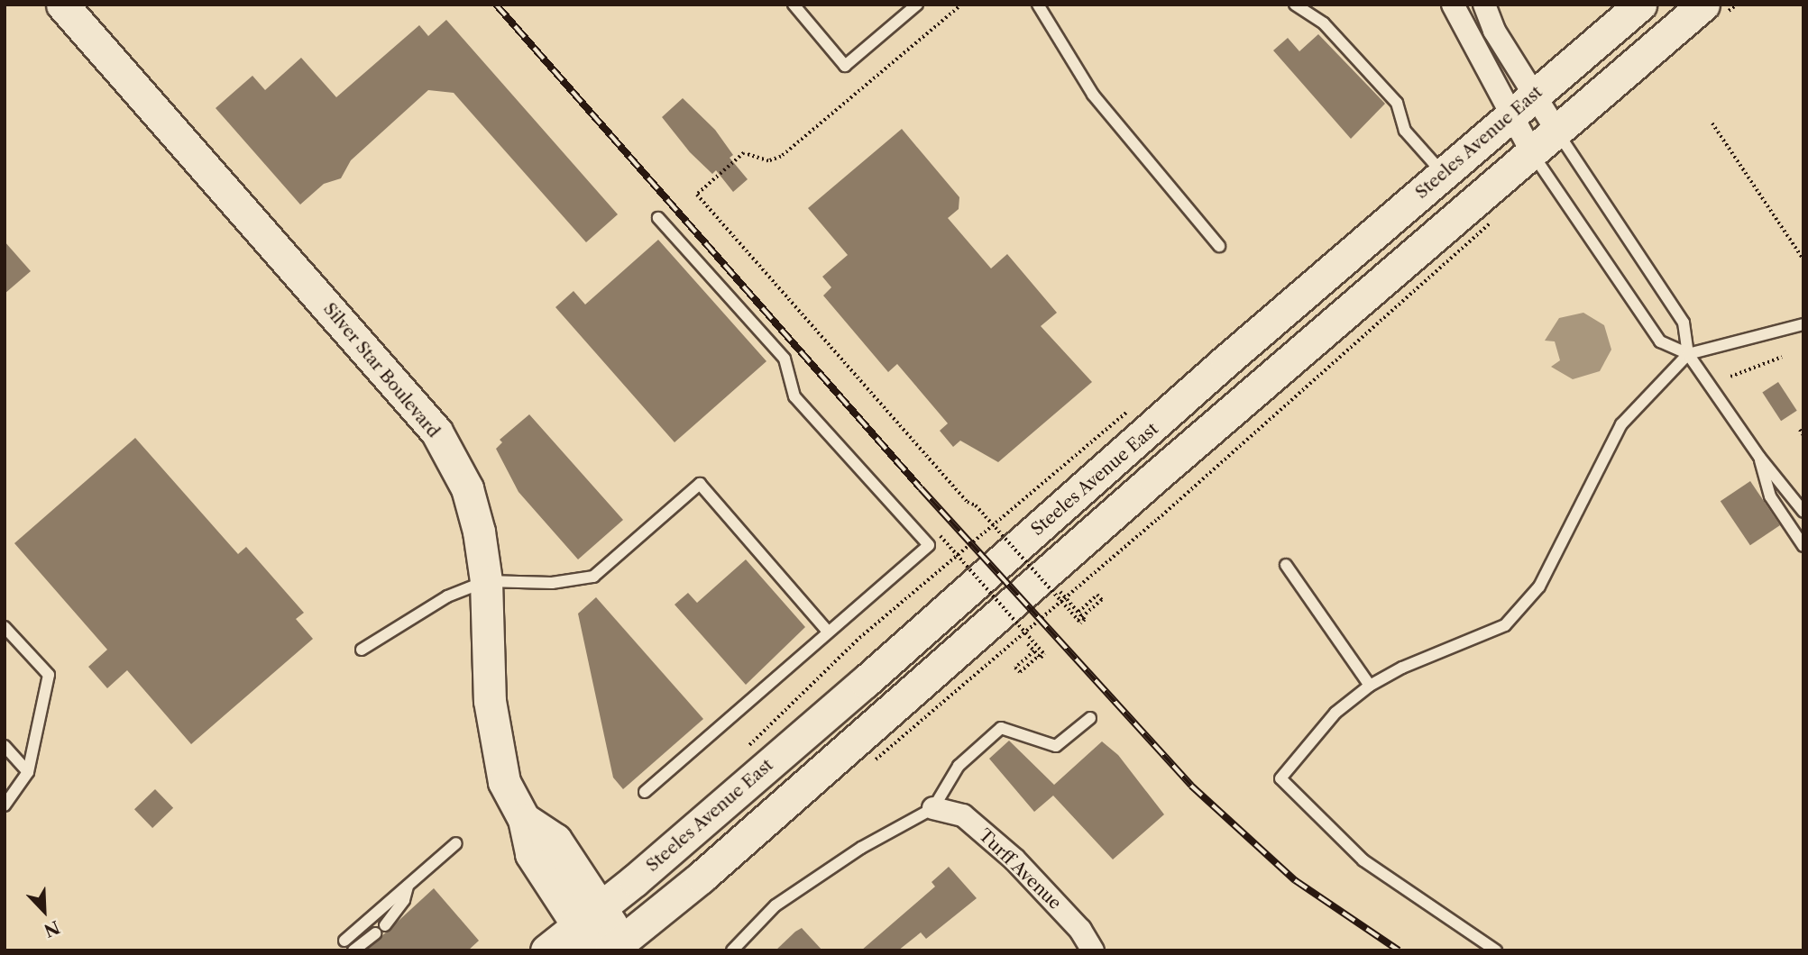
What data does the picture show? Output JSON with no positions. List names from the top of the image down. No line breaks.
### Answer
{"streets":{"main road":["Steeles Avenue East","Silver Star Boulevard"],"street":["Turff Avenue"]},"crossings":[["Steeles Avenue East","Silver Star Boulevard"]],"north":"bottom right"}
